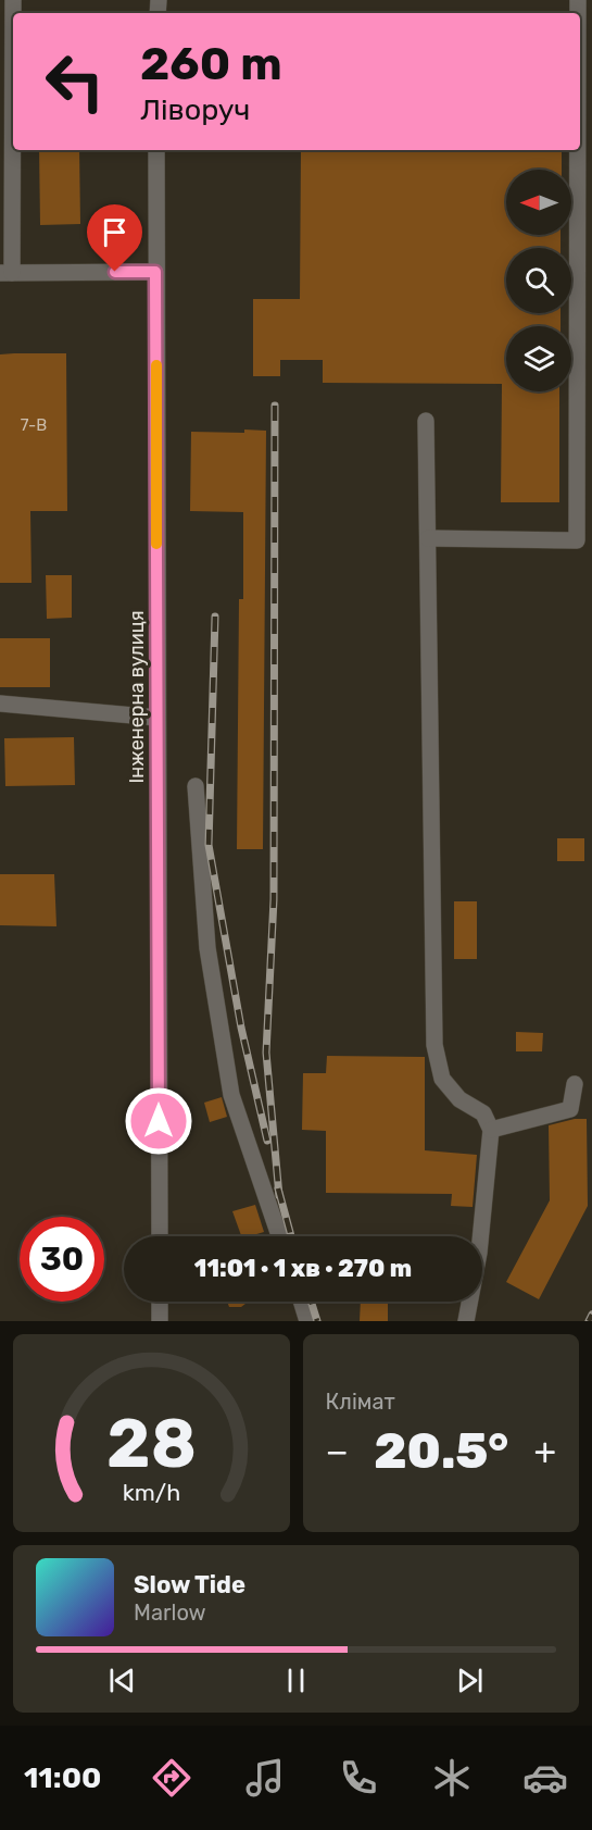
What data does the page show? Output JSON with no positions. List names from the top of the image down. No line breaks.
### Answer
{"streets":{"street":["Інженерна вулиця"]},"house_numbers":["7-В"],"north":"left","page":{"turn":["260 m","Ліворуч"],"limit":"30","trip":"11:01 · 1 хв · 270 m","tile":"Клімат","heat":["−","20.5°","+"],"song":["Slow Tide","Marlow"],"tabs":"11:00","gauge":["28","km/h"]}}
